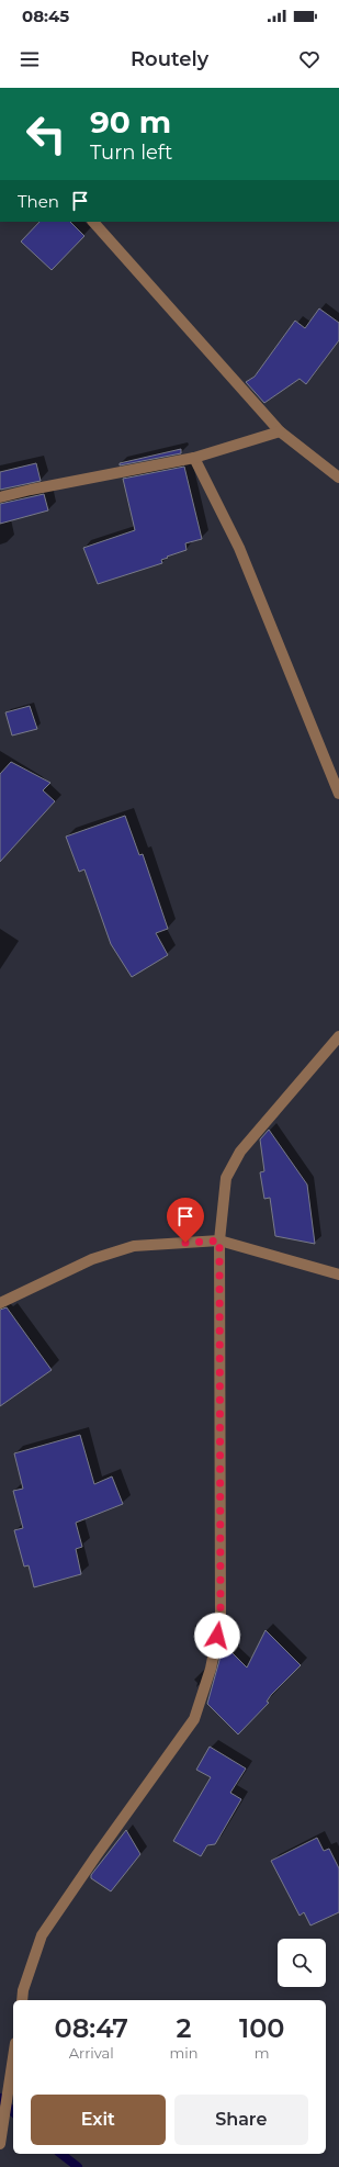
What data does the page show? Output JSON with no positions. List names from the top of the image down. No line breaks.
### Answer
{"page":{"status":"08:45","header":"Routely","turn":["90 m","Turn left"],"then":"Then","eta":["08:47","Arrival","2","min","100","m"],"buttons":["Exit","Share"]}}
